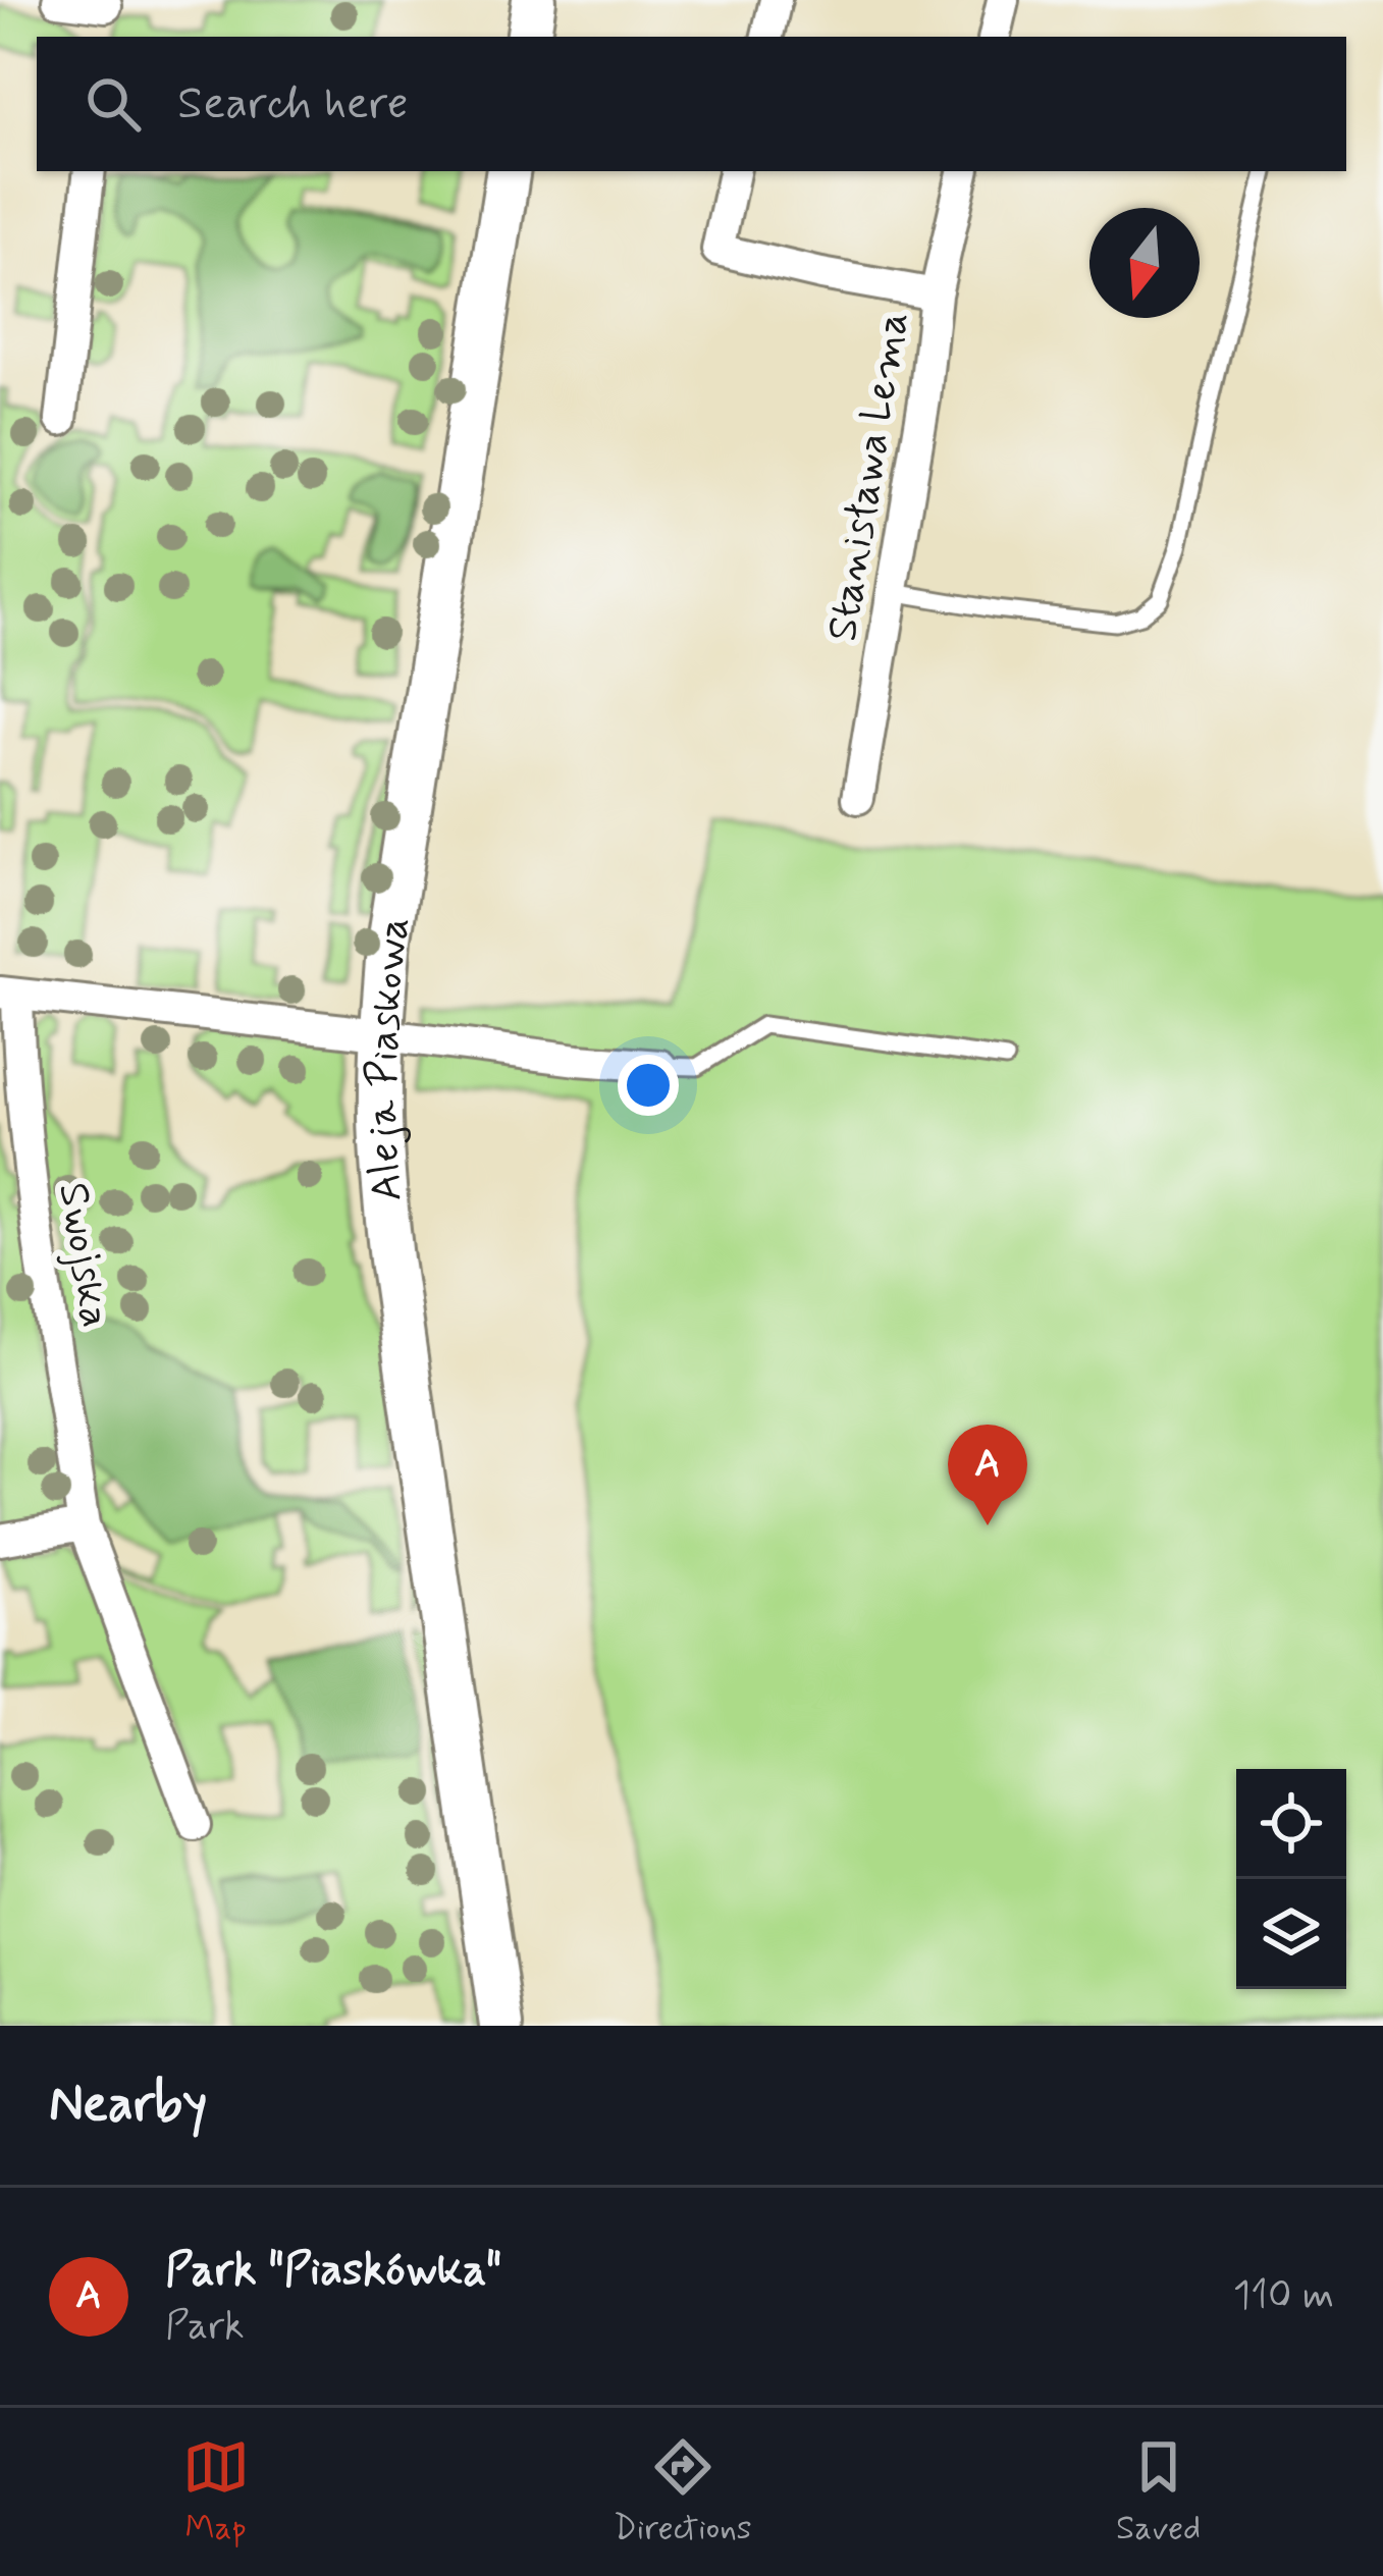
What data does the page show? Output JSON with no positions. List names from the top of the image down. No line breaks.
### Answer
{"streets":{"street":["Stanisława Lema","Aleja Piaskowa","Swojska"]},"north":"bottom","page":{"search":"Search here","pins":"A","heading":"Nearby","list":[{"mark":"A","name":"Park \"Piaskówka\"","note":"Park","value":"110 m"}],"nav":["Map","Directions","Saved"]}}
